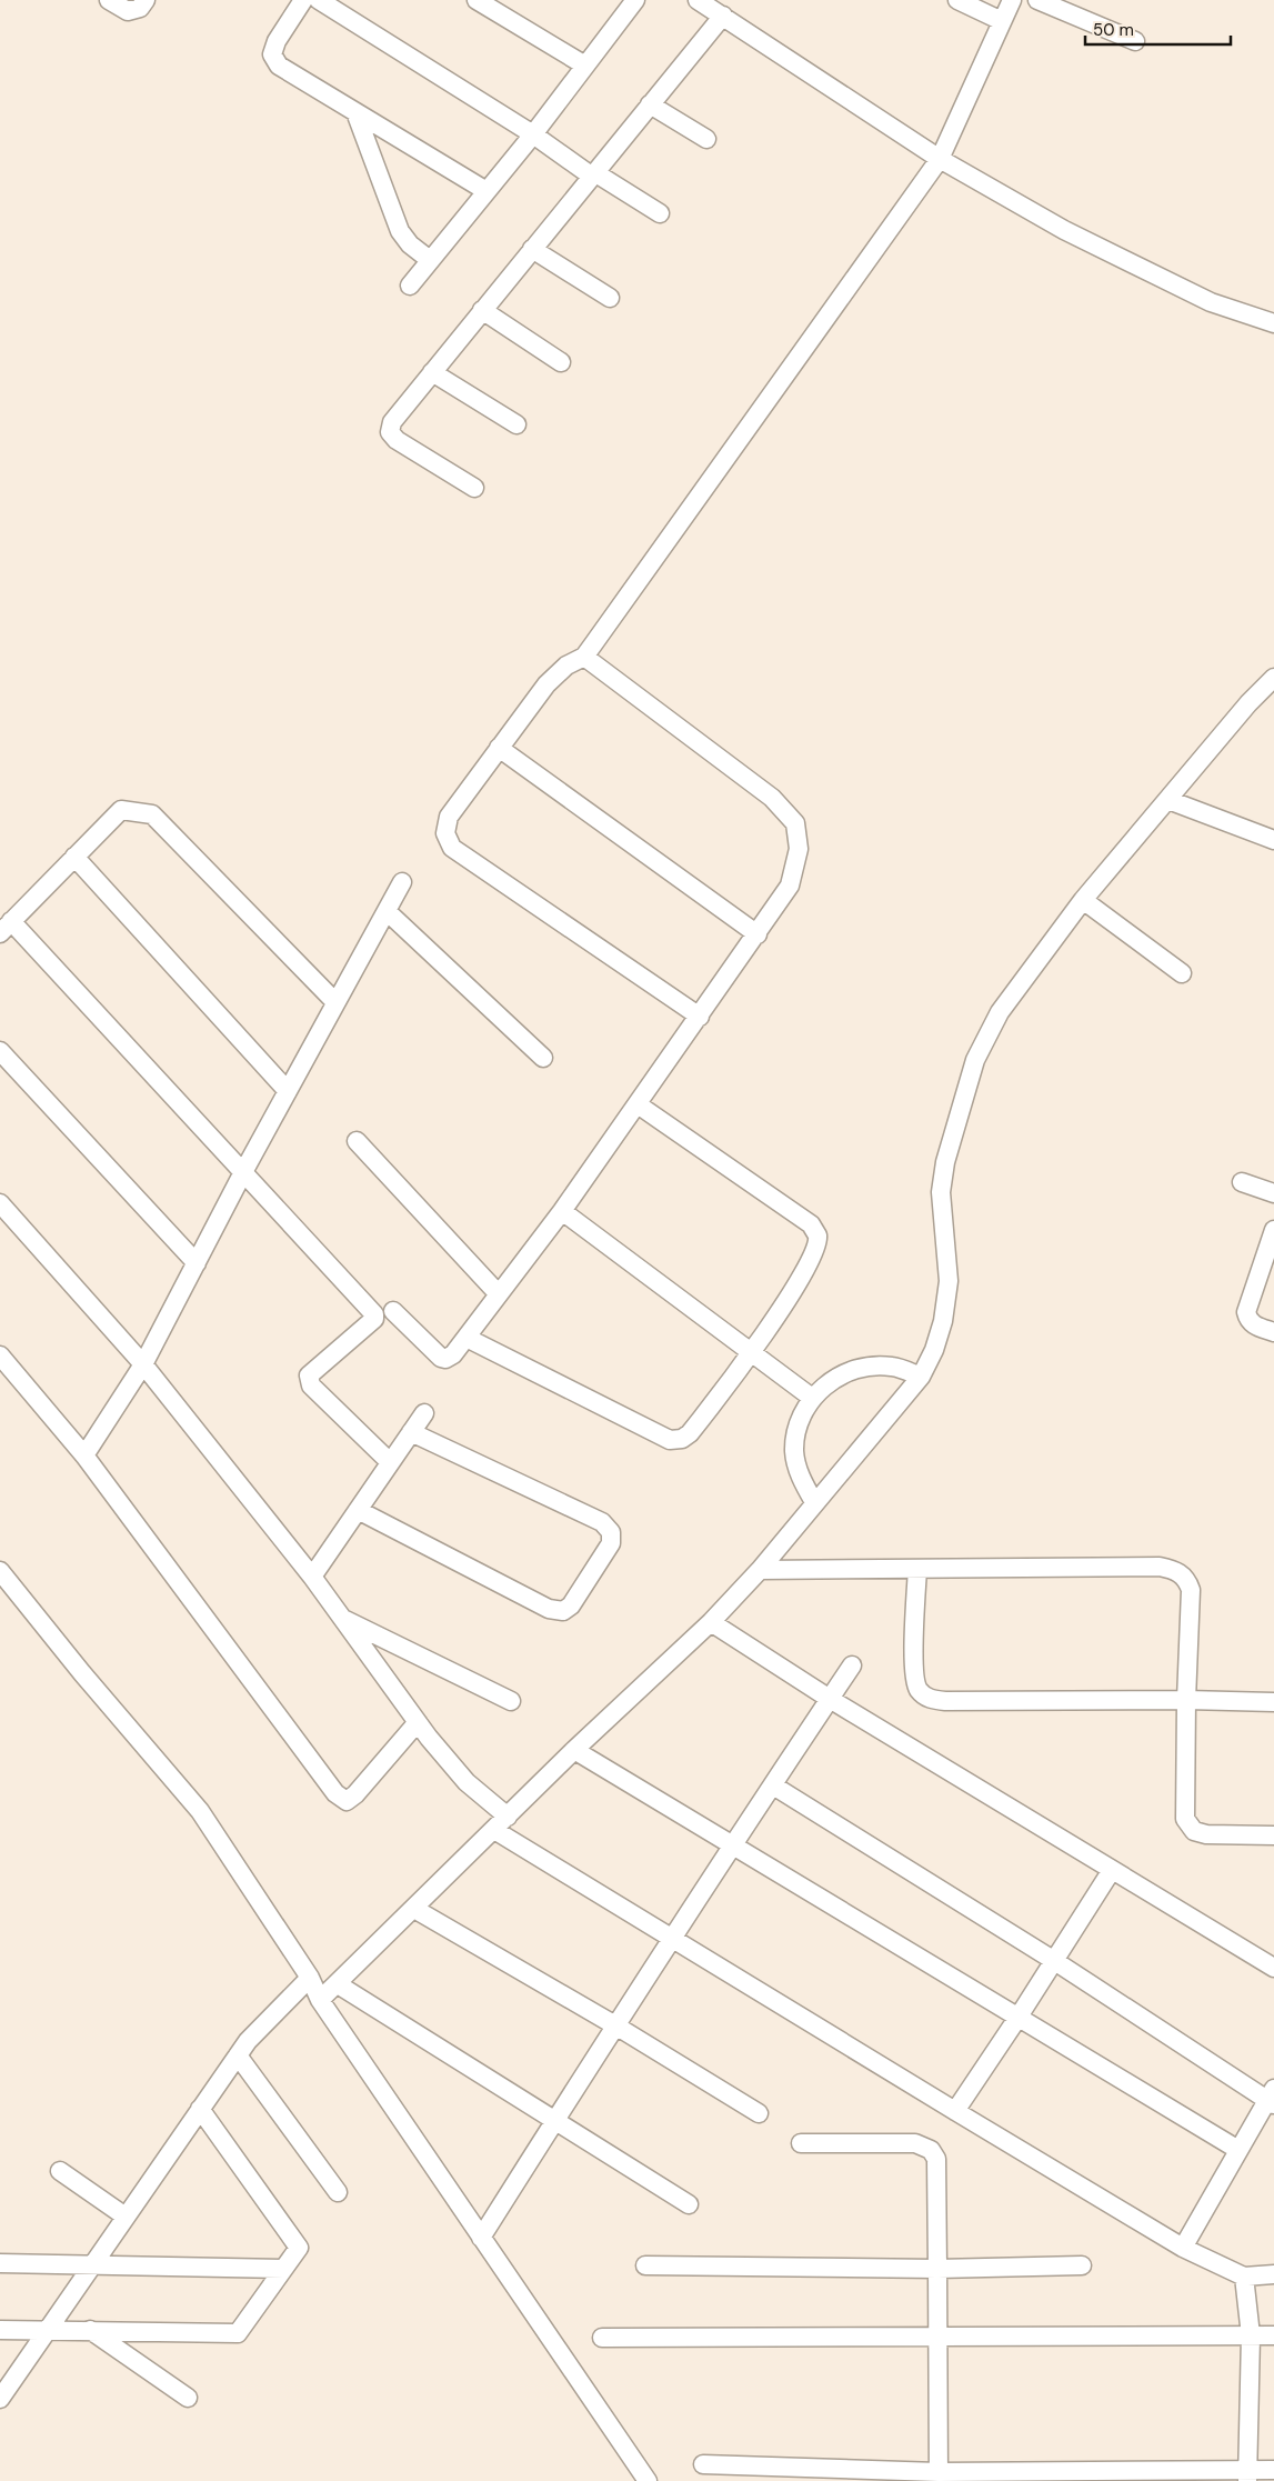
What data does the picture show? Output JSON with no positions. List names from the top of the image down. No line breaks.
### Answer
{"scale_bar":"50 m"}
